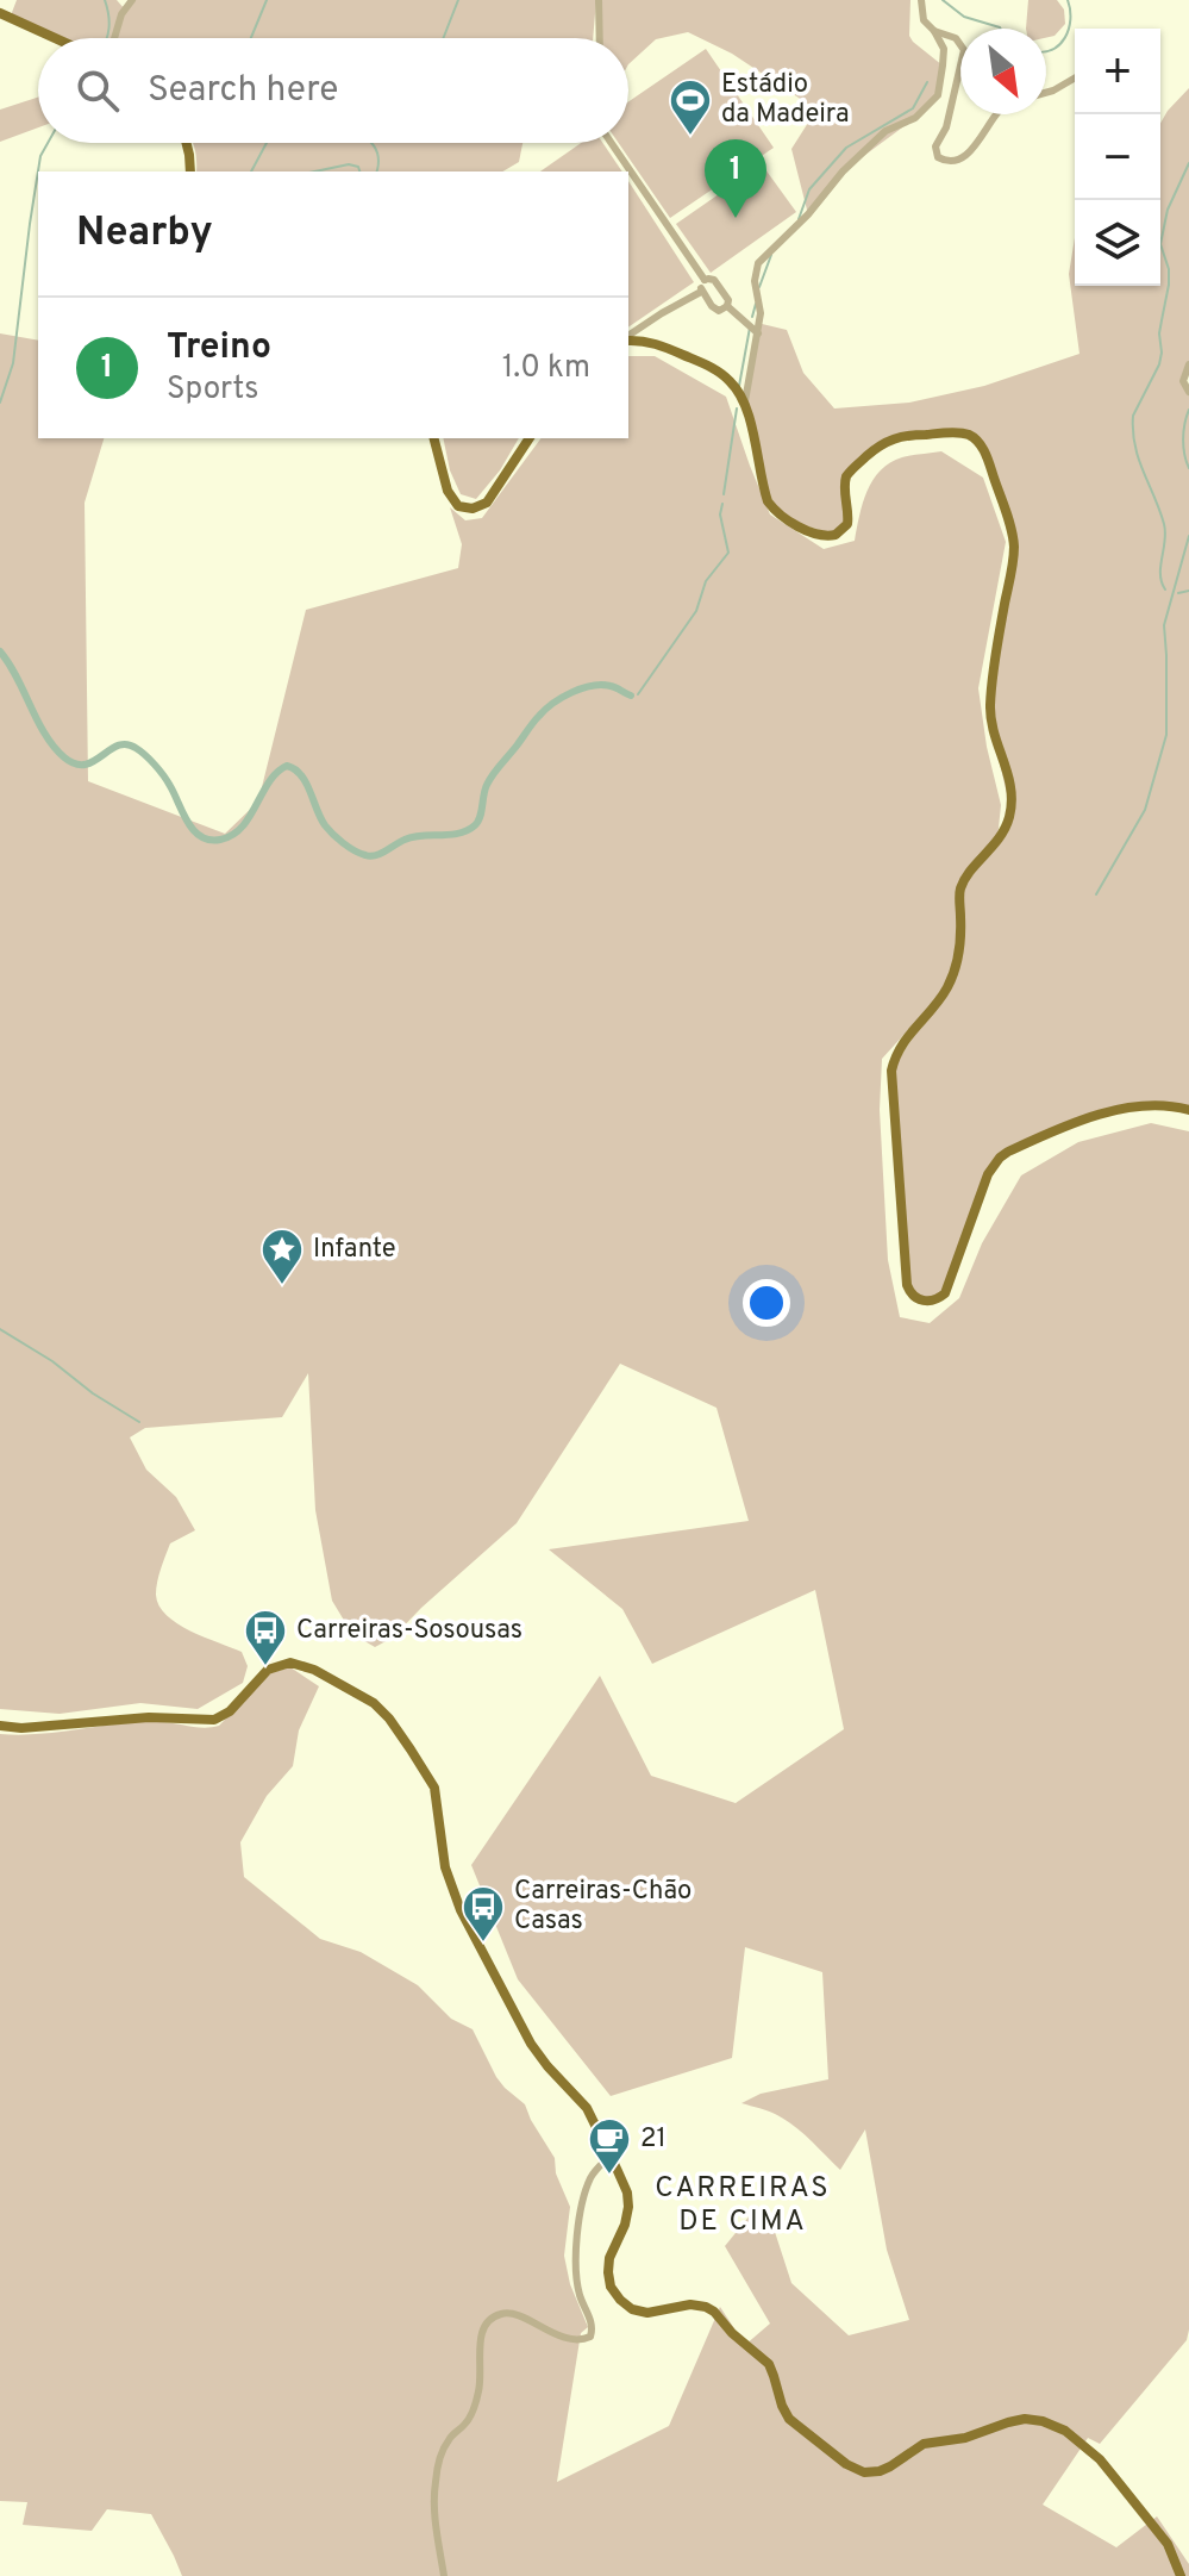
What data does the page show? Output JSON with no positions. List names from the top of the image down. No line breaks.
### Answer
{"districts":["CARREIRAS DE CIMA"],"places":{"sports":["Estádio da Madeira"],"place":["Infante"],"bus stop":["Carreiras-Sosousas","Carreiras-Chão Casas"],"cafe":["21"]},"north":"bottom right","page":{"map_buttons":["+","−"],"search":"Search here","pins":"1","heading":"Nearby","list":[{"mark":"1","name":"Treino","note":"Sports","value":"1.0 km"}]}}
